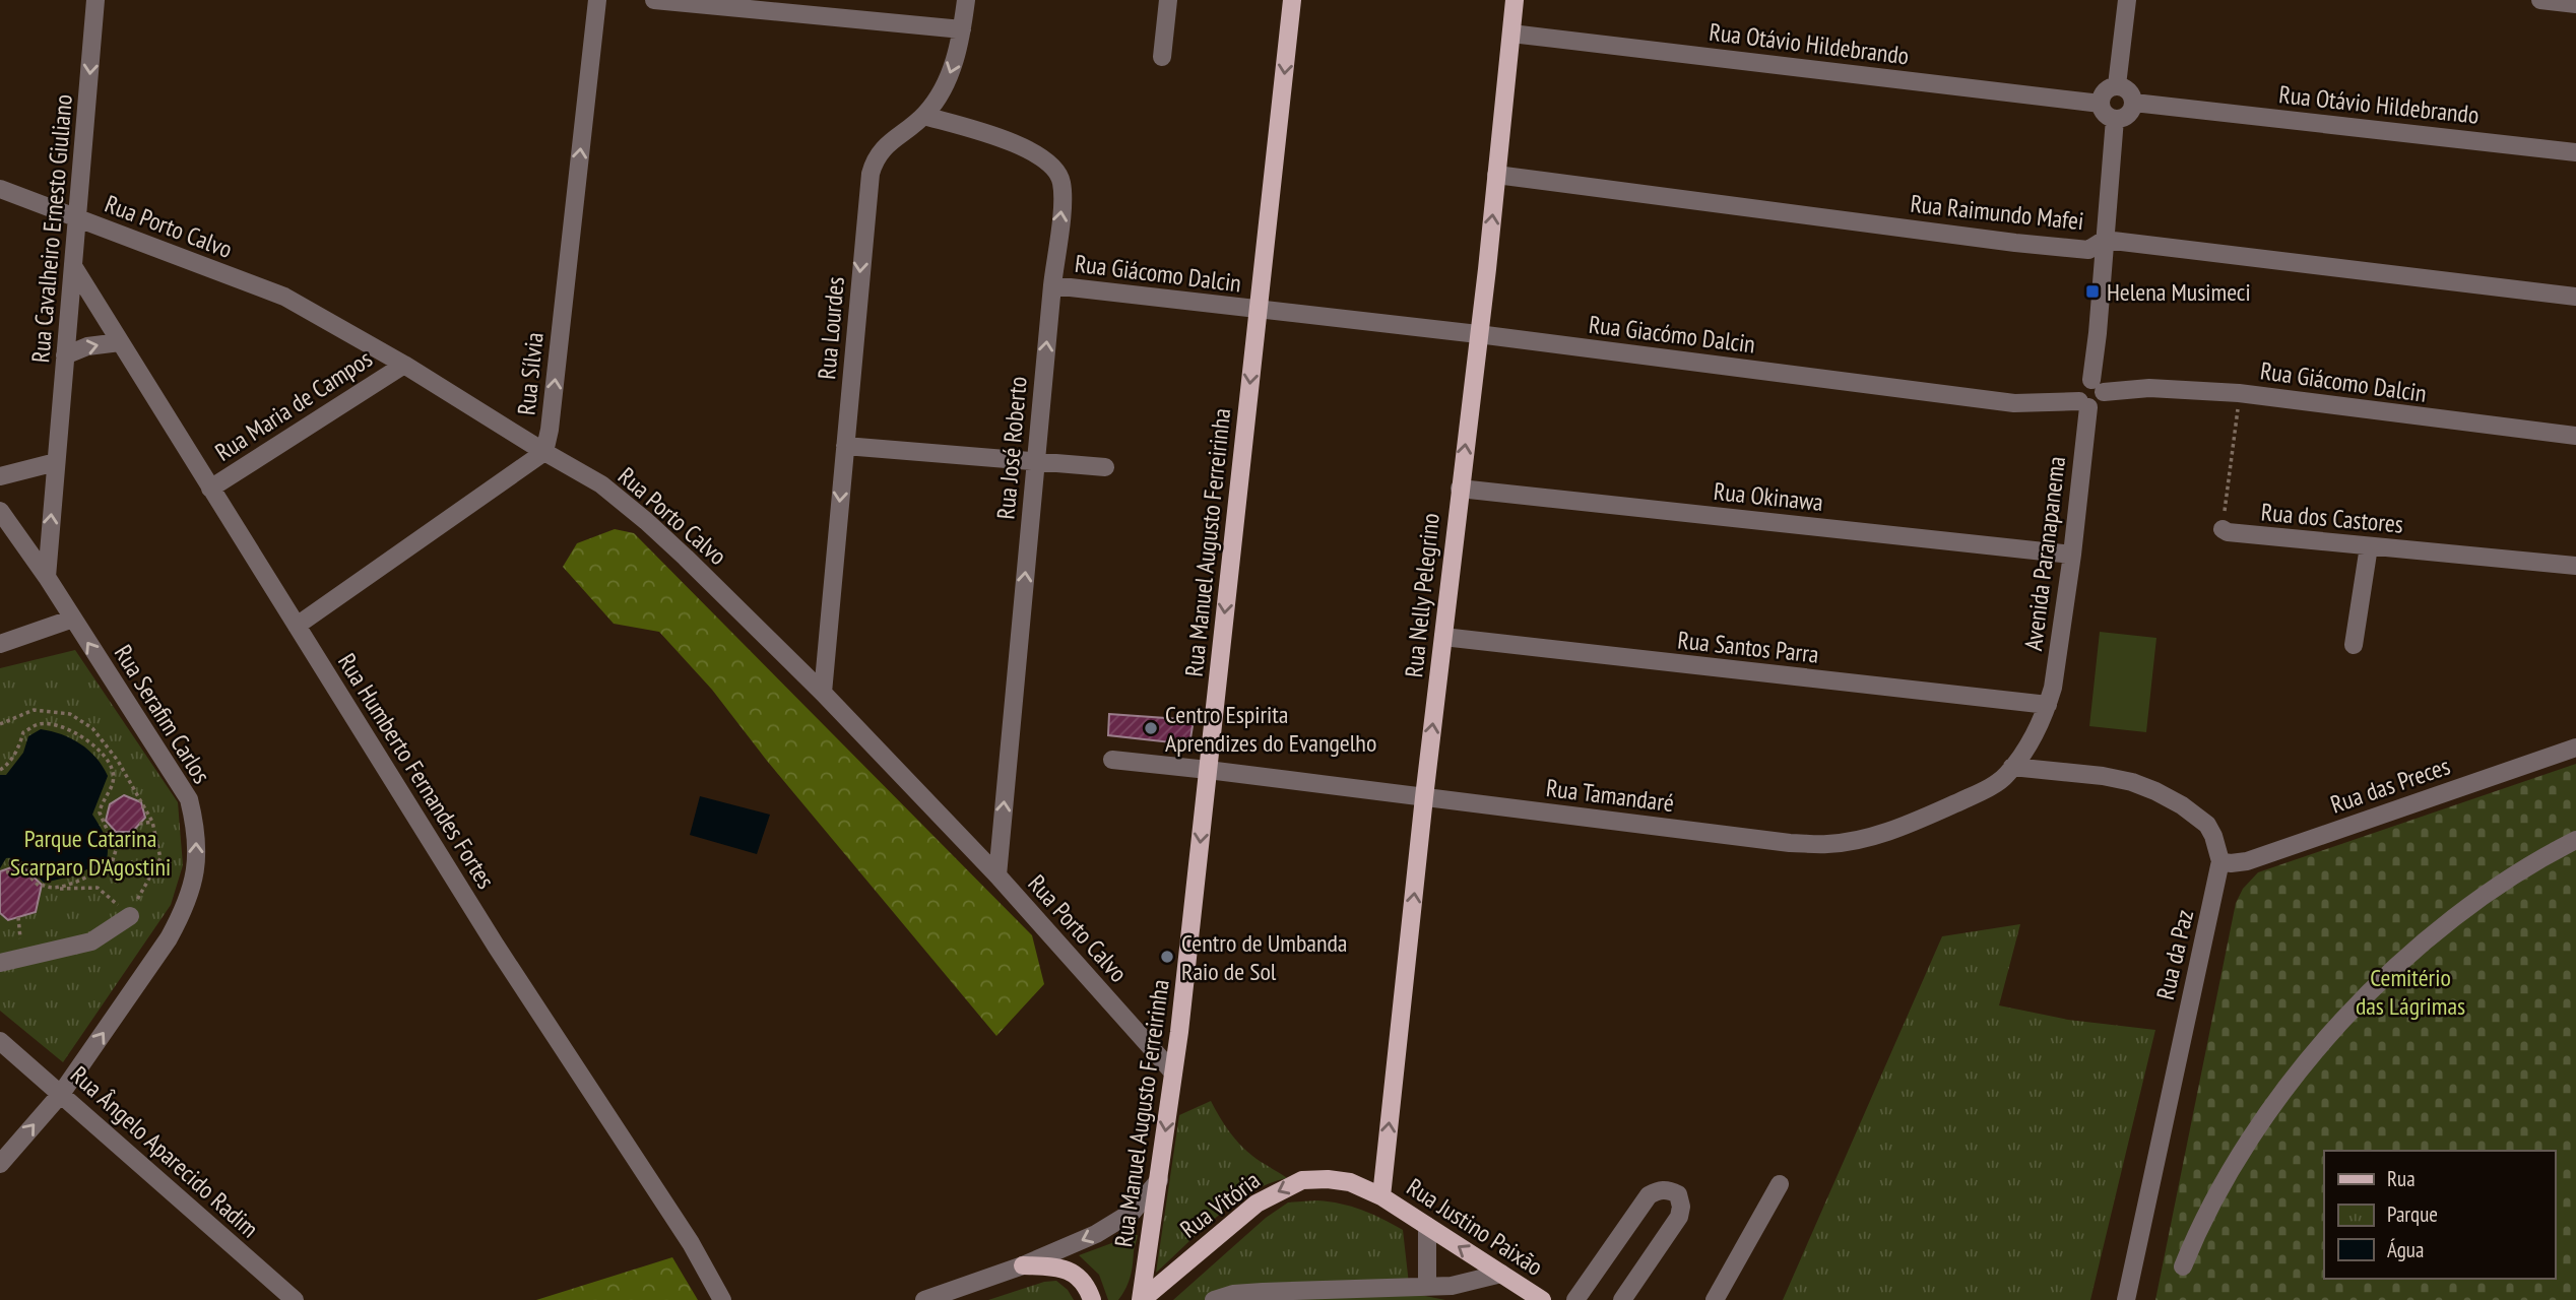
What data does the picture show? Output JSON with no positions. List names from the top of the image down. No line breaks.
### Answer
{"streets":{"main road":["Rua Manuel Augusto Ferreirinha","Rua Nelly Pelegrino","Rua Vitória","Rua Justino Paixão"],"street":["Rua Otávio Hildebrando","Rua Raimundo Mafei","Rua Porto Calvo","Rua Cavalheiro Ernesto Giuliano","Rua Giácomo Dalcin","Rua Lourdes","Rua Giacómo Dalcin","Rua Sílvia","Rua Maria de Campos","Rua José Roberto","Rua Okinawa","Rua dos Castores","Avenida Paranapanema","Rua Santos Parra","Rua Serafim Carlos","Rua Humberto Fernandes Fortes","Rua das Preces","Rua Tamandaré","Rua da Paz","Rua Ângelo Aparecido Radim"]},"crossings":[["Rua Otávio Hildebrando","Rua Nelly Pelegrino"],["Rua Raimundo Mafei","Rua Nelly Pelegrino"],["Rua Porto Calvo","Rua Cavalheiro Ernesto Giuliano"],["Rua Porto Calvo","Rua Lourdes"],["Rua Porto Calvo","Rua Sílvia"],["Rua Porto Calvo","Rua Maria de Campos"],["Rua Porto Calvo","Rua José Roberto"],["Rua Porto Calvo","Rua Manuel Augusto Ferreirinha"],["Rua Cavalheiro Ernesto Giuliano","Rua Serafim Carlos"],["Rua Cavalheiro Ernesto Giuliano","Rua Humberto Fernandes Fortes"],["Rua Giácomo Dalcin","Rua Giacómo Dalcin"],["Rua Giácomo Dalcin","Rua José Roberto"],["Rua Giácomo Dalcin","Rua dos Castores"],["Rua Giácomo Dalcin","Rua Manuel Augusto Ferreirinha"],["Rua Lourdes","Rua José Roberto"],["Rua Giacómo Dalcin","Rua Manuel Augusto Ferreirinha"],["Rua Giacómo Dalcin","Avenida Paranapanema"],["Rua Giacómo Dalcin","Rua Nelly Pelegrino"],["Rua Sílvia","Rua Humberto Fernandes Fortes"],["Rua Maria de Campos","Rua Humberto Fernandes Fortes"],["Rua Okinawa","Avenida Paranapanema"],["Rua Okinawa","Rua Nelly Pelegrino"],["Rua Manuel Augusto Ferreirinha","Rua Tamandaré"],["Rua Manuel Augusto Ferreirinha","Rua Vitória"],["Avenida Paranapanema","Rua Santos Parra"],["Avenida Paranapanema","Rua Tamandaré"],["Rua Nelly Pelegrino","Rua Santos Parra"],["Rua Nelly Pelegrino","Rua Tamandaré"],["Rua Nelly Pelegrino","Rua Vitória"],["Rua Nelly Pelegrino","Rua Justino Paixão"],["Rua Santos Parra","Rua Tamandaré"],["Rua Serafim Carlos","Rua Ângelo Aparecido Radim"],["Rua das Preces","Rua da Paz"],["Rua Vitória","Rua Justino Paixão"]],"one_way":["Rua Lourdes","Rua Sílvia","Rua José Roberto","Rua Manuel Augusto Ferreirinha","Rua Nelly Pelegrino","Rua Serafim Carlos","Rua Vitória","Rua Justino Paixão"],"parks":["Parque Catarina Scarparo D'Agostini","Cemitério das Lágrimas"],"places":{"transit":["Helena Musimeci"],"other":["Centro Espirita Aprendizes do Evangelho","Centro de Umbanda Raio de Sol"]},"legend":["Rua","Parque","Água"]}
